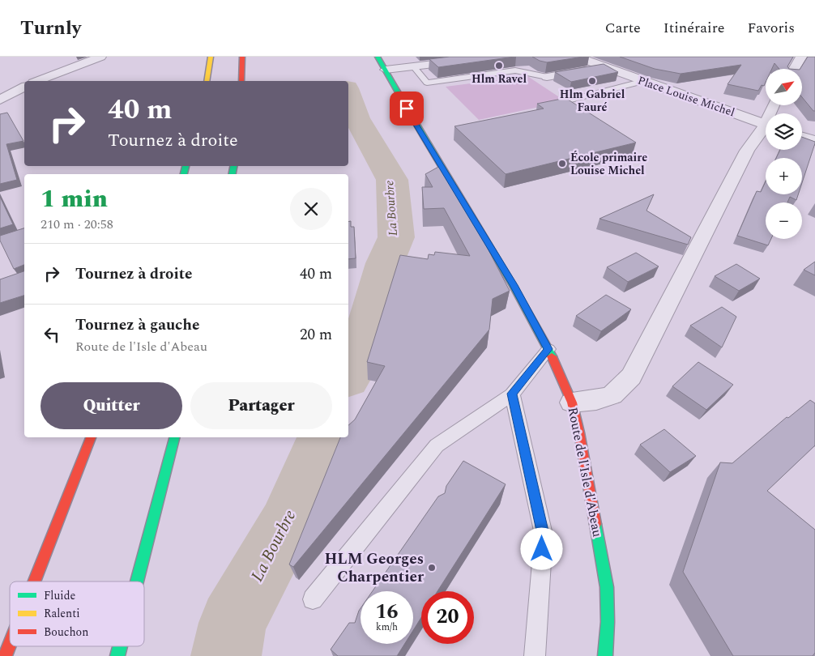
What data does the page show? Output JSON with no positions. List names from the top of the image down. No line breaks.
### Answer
{"streets":{"main road":["Route de l'Isle d'Abeau"],"street":["Place Louise Michel"]},"water":["La Bourbre"],"places":["Hlm Ravel","Hlm Gabriel Fauré","École primaire Louise Michel","HLM Georges Charpentier"],"legend":["Fluide","Ralenti","Bouchon"],"north":"top right","page":{"header":"Turnly","nav":["Carte","Itinéraire","Favoris"],"map_buttons":["+","−"],"turn":["40 m","Tournez à droite"],"heading":["1 min","210 m · 20:58"],"list":[{"name":"Tournez à droite","value":"40 m"},{"name":"Tournez à gauche","note":"Route de l'Isle d'Abeau","value":"20 m"}],"buttons":["Quitter","Partager"],"speed":"16 km/h","limit":"20"}}
